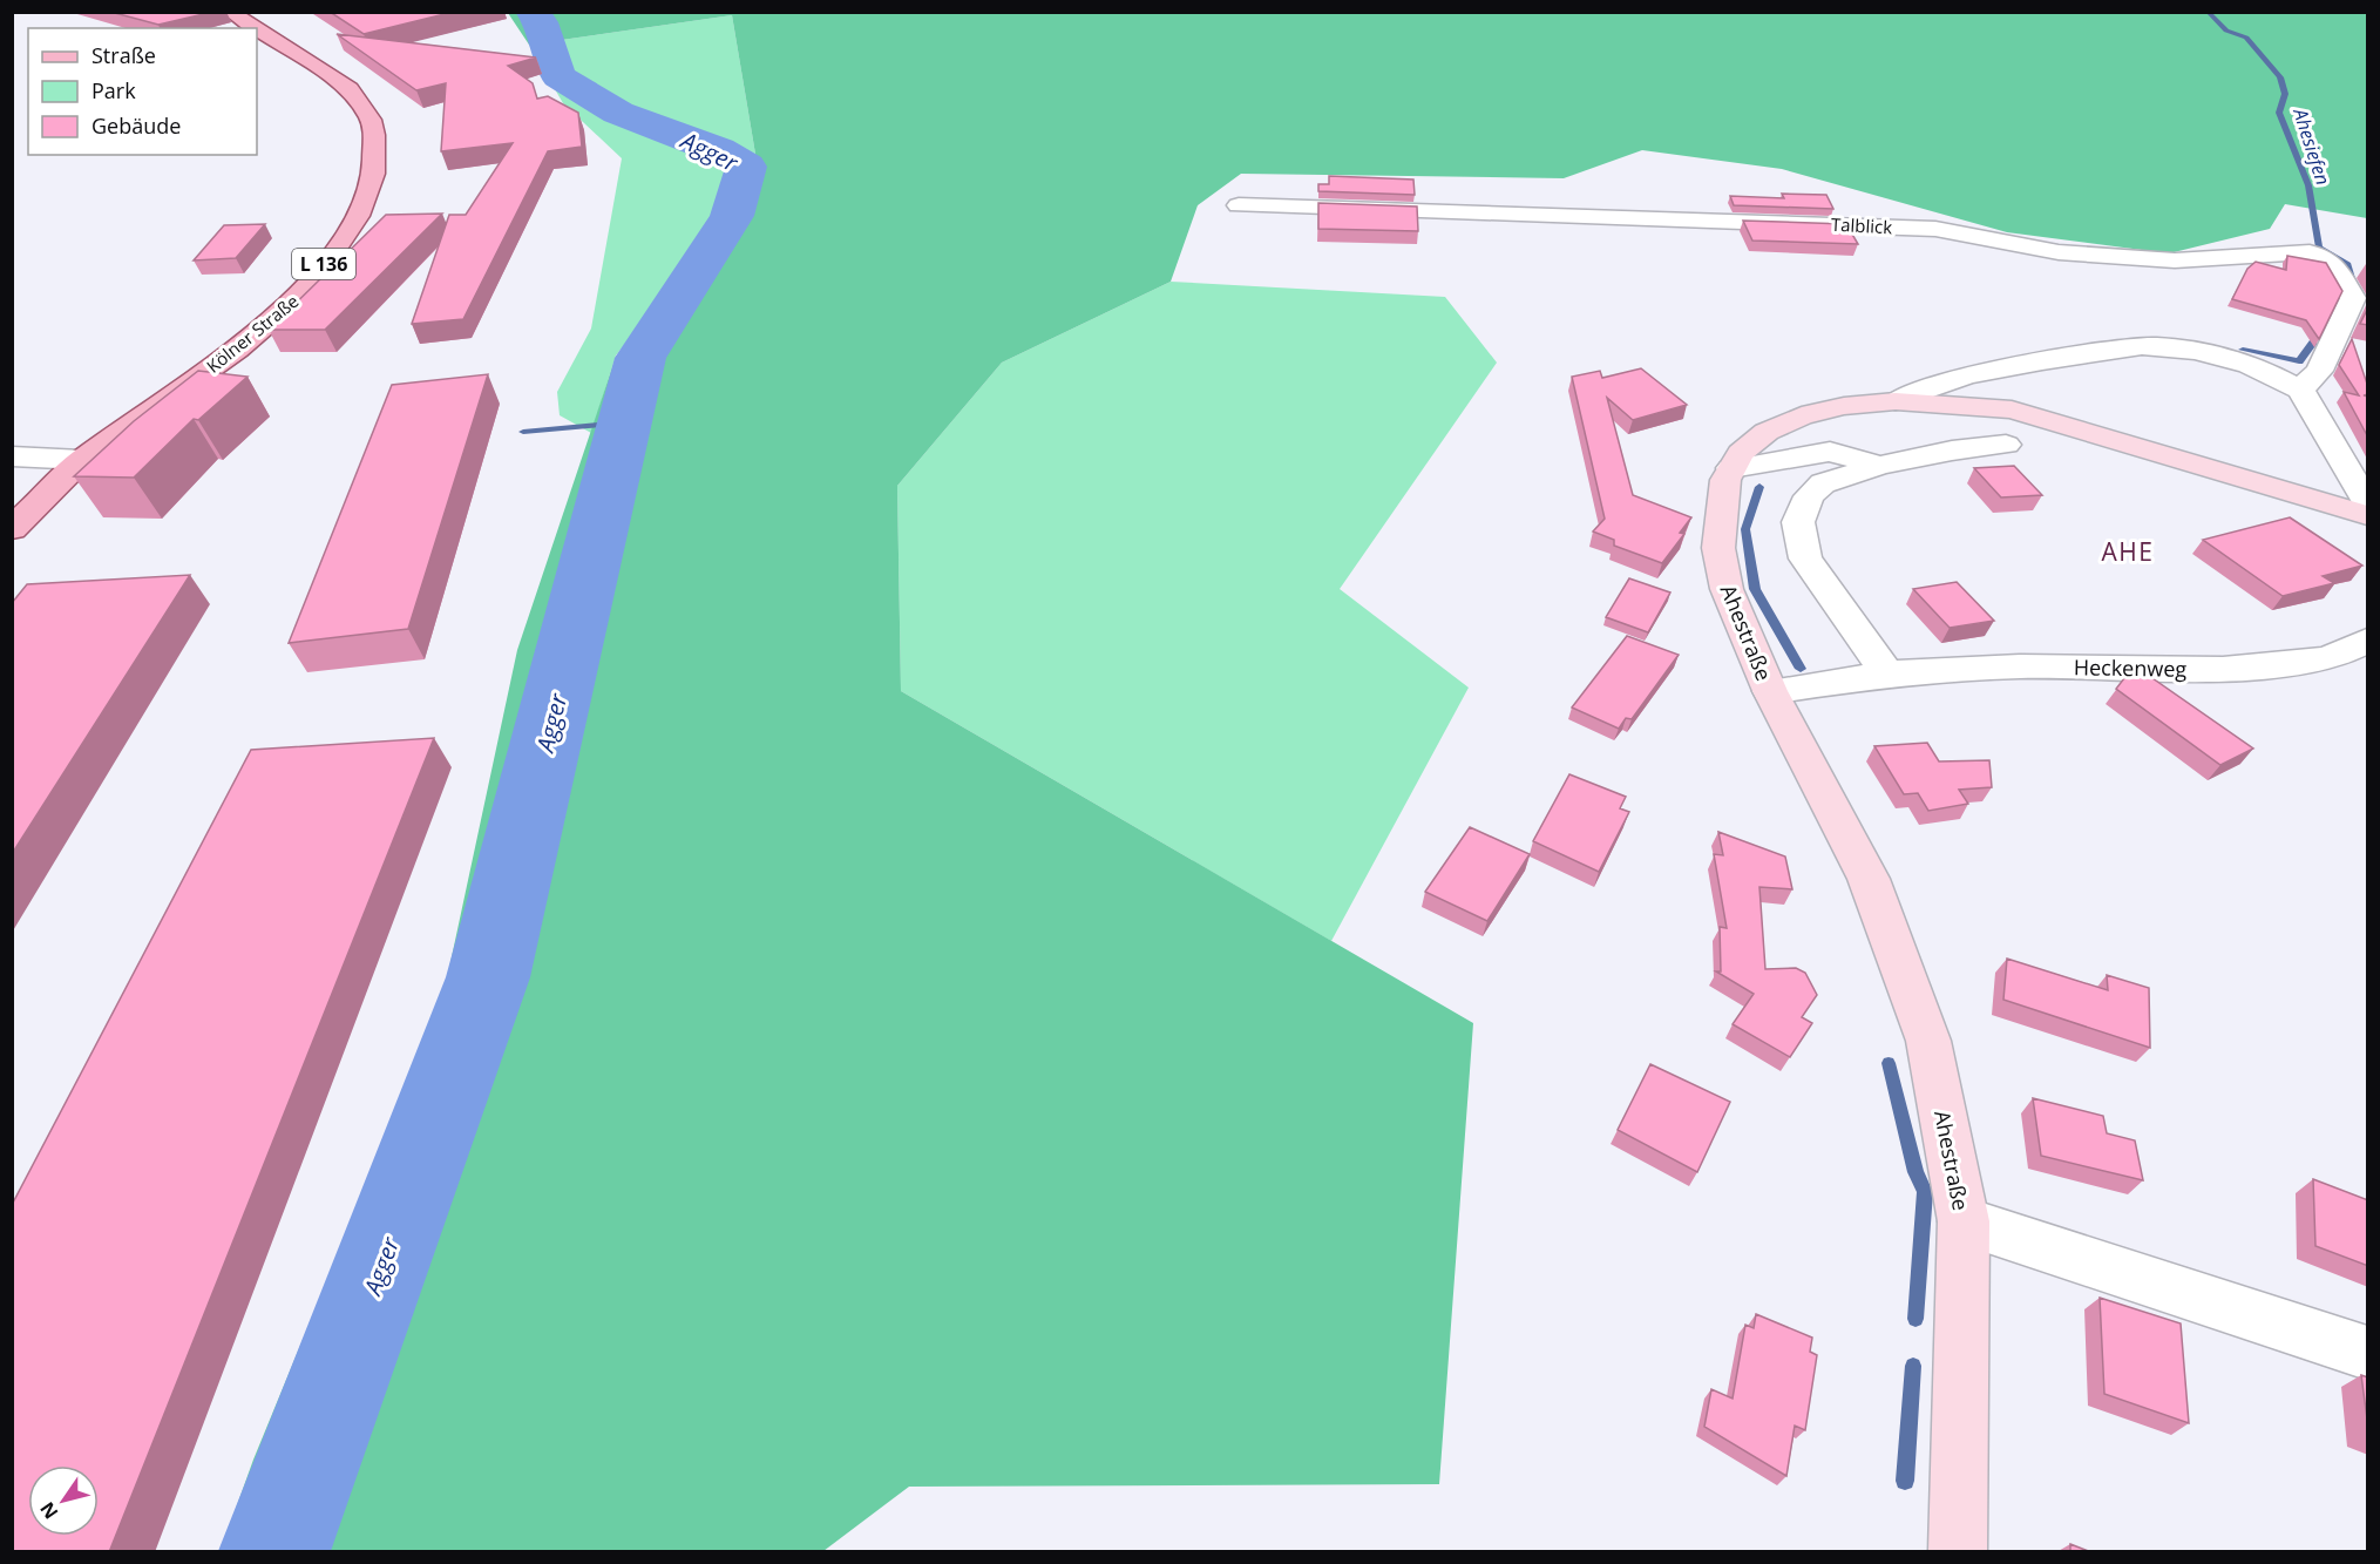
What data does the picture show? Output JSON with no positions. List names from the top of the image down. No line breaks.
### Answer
{"streets":{"main road":["L 136","Kölner Straße","Ahestraße"],"street":["Talblick","Heckenweg"]},"crossings":[["Ahestraße","Heckenweg"]],"districts":["AHE"],"water":["Ahesiefen","Agger"],"legend":["Straße","Park","Gebäude"],"north":"bottom left"}
